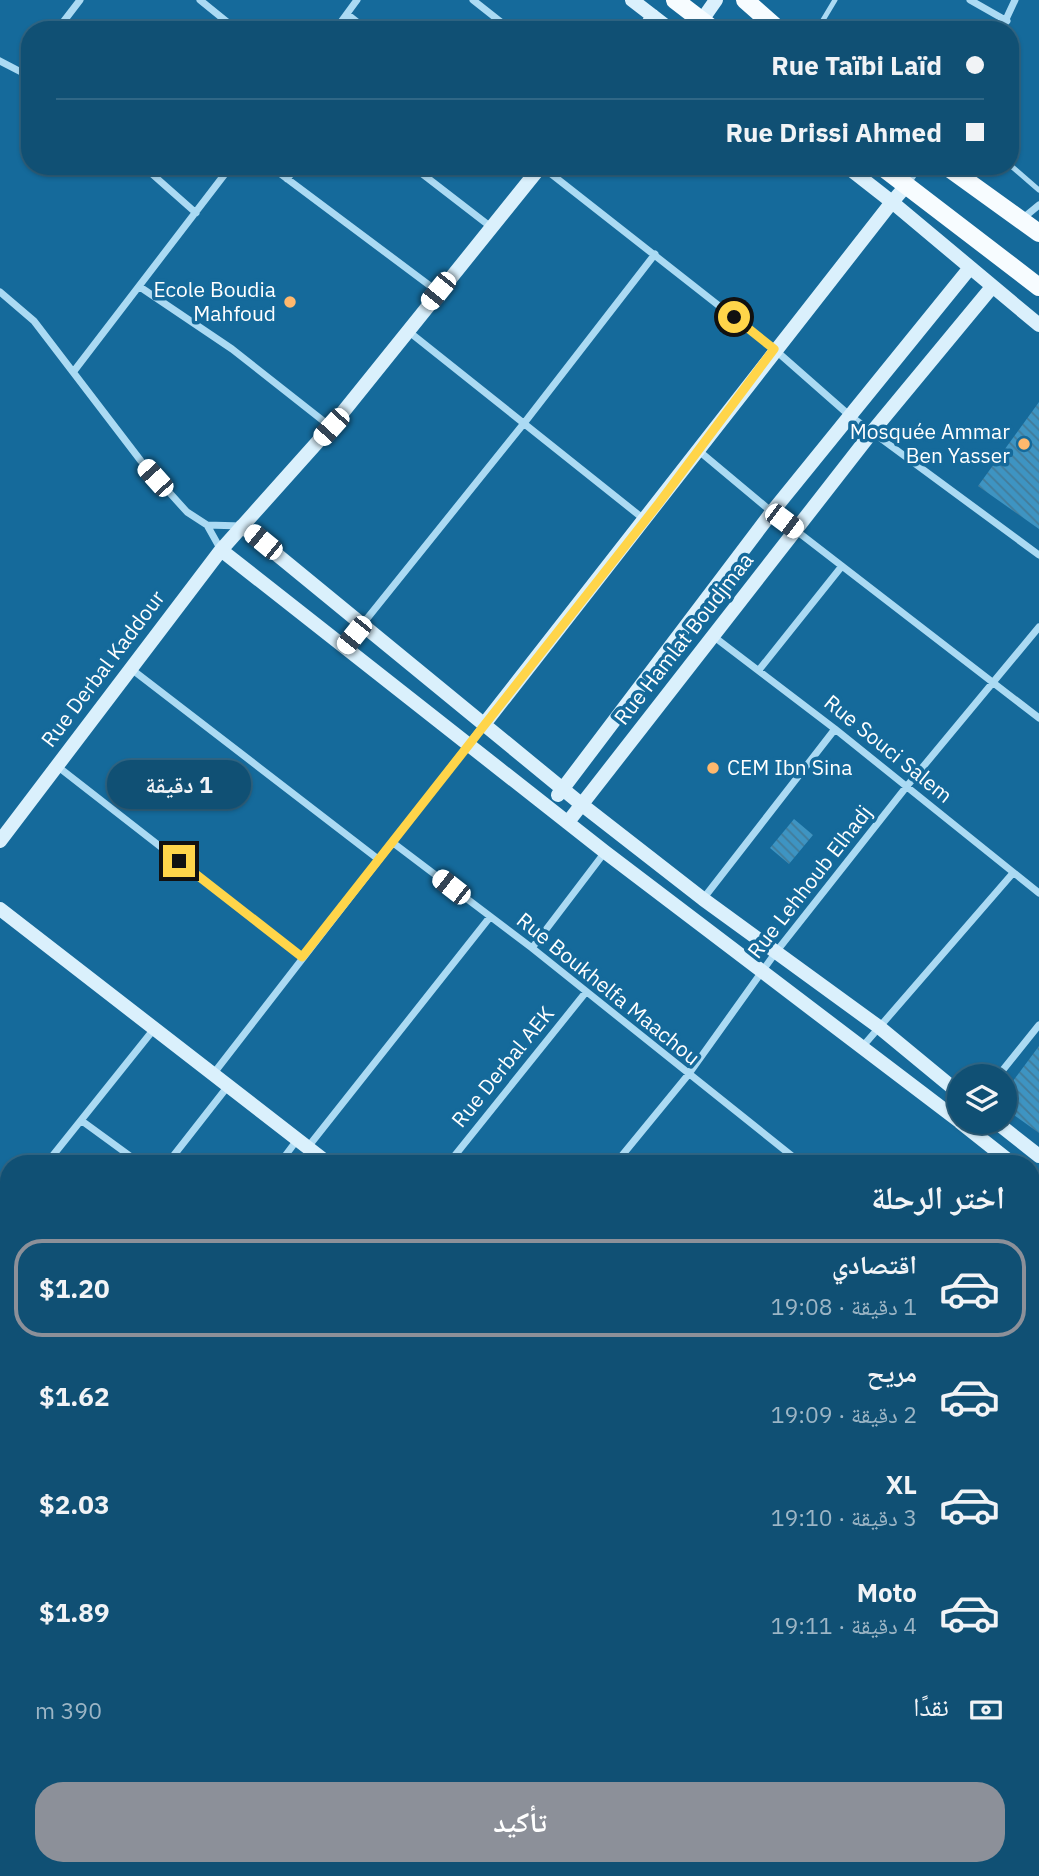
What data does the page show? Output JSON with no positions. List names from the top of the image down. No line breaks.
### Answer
{"streets":{"street":["Rue Hamlat Boudjmaa","Rue Derbal Kaddour","Rue Souci Salem","Rue Lehhoub Elhadj","Rue Boukhelfa Maachou","Rue Derbal AEK"]},"crossings":[["Rue Hamlat Boudjmaa","Rue Souci Salem"],["Rue Souci Salem","Rue Lehhoub Elhadj"],["Rue Lehhoub Elhadj","Rue Boukhelfa Maachou"],["Rue Boukhelfa Maachou","Rue Derbal AEK"]],"places":["Ecole Boudia Mahfoud","Mosquée Ammar Ben Yasser","CEM Ibn Sina"],"page":{"banner":["Rue Taïbi Laïd","Rue Drissi Ahmed"],"bubble":"1 دقيقة","heading":"اختر الرحلة","list":[{"name":"اقتصادي","note":"1 دقيقة · 19:08","value":"$1.20"},{"name":"مريح","note":"2 دقيقة · 19:09","value":"$1.62"},{"name":"XL","note":"3 دقيقة · 19:10","value":"$2.03"},{"name":"Moto","note":"4 دقيقة · 19:11","value":"$1.89"}],"pay":["نقدًا","390 m"],"buttons":"تأكيد"}}
